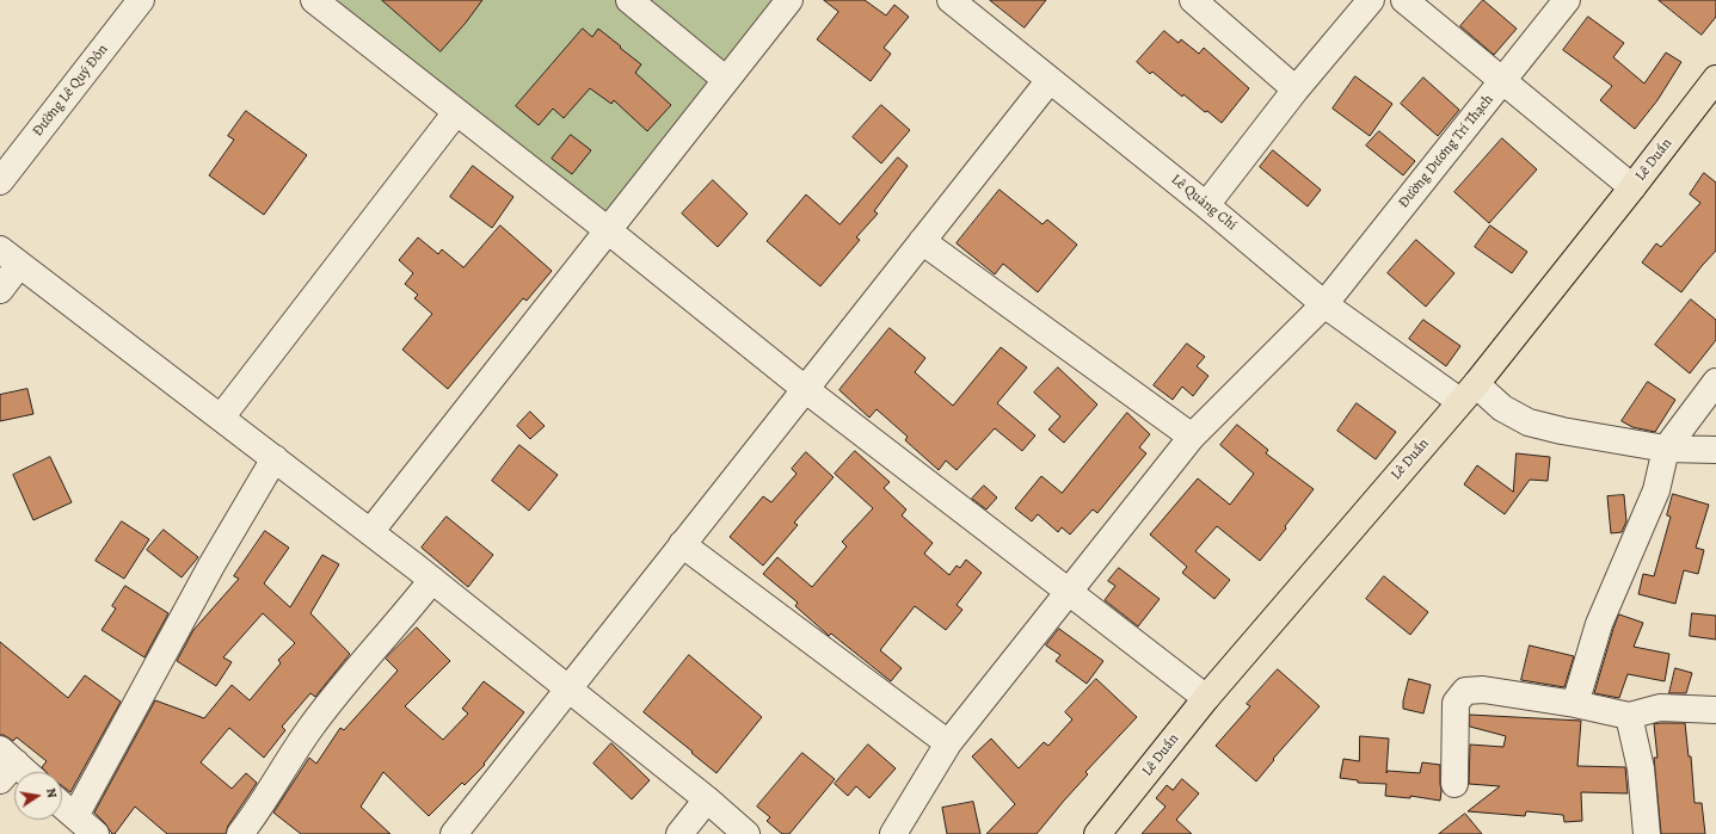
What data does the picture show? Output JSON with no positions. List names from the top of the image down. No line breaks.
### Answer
{"streets":{"main road":["Lê Duẩn"],"street":["Đường Lê Quý Đôn","Đường Dương Trí Thạch","Lê Quảng Chí"]},"crossings":[["Đường Dương Trí Thạch","Lê Quảng Chí"],["Lê Duẩn","Lê Quảng Chí"]],"north":"right"}
